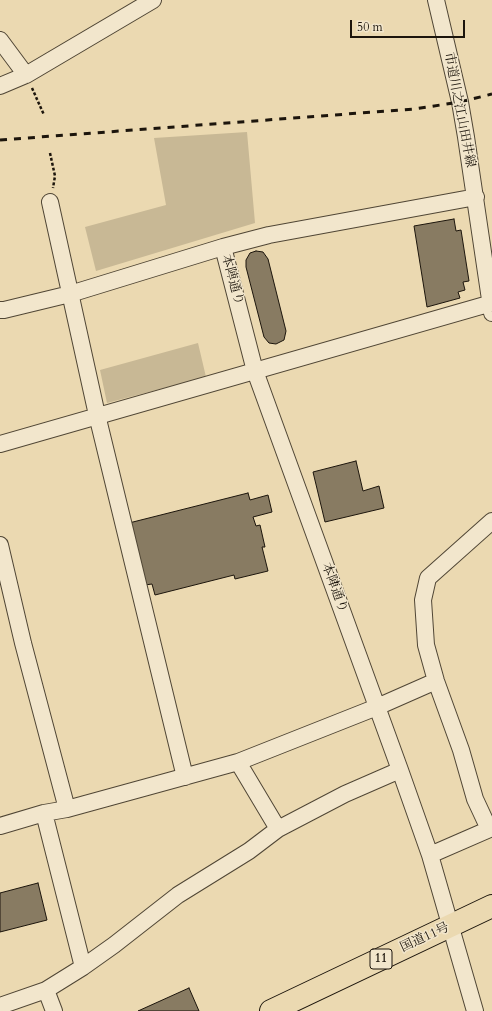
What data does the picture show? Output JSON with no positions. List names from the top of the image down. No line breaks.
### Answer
{"streets":{"highway":["国道11号","11"],"street":["市道川之江山田井線","本陣通り"]},"crossings":[["本陣通り","国道11号"]],"scale_bar":"50 m"}
